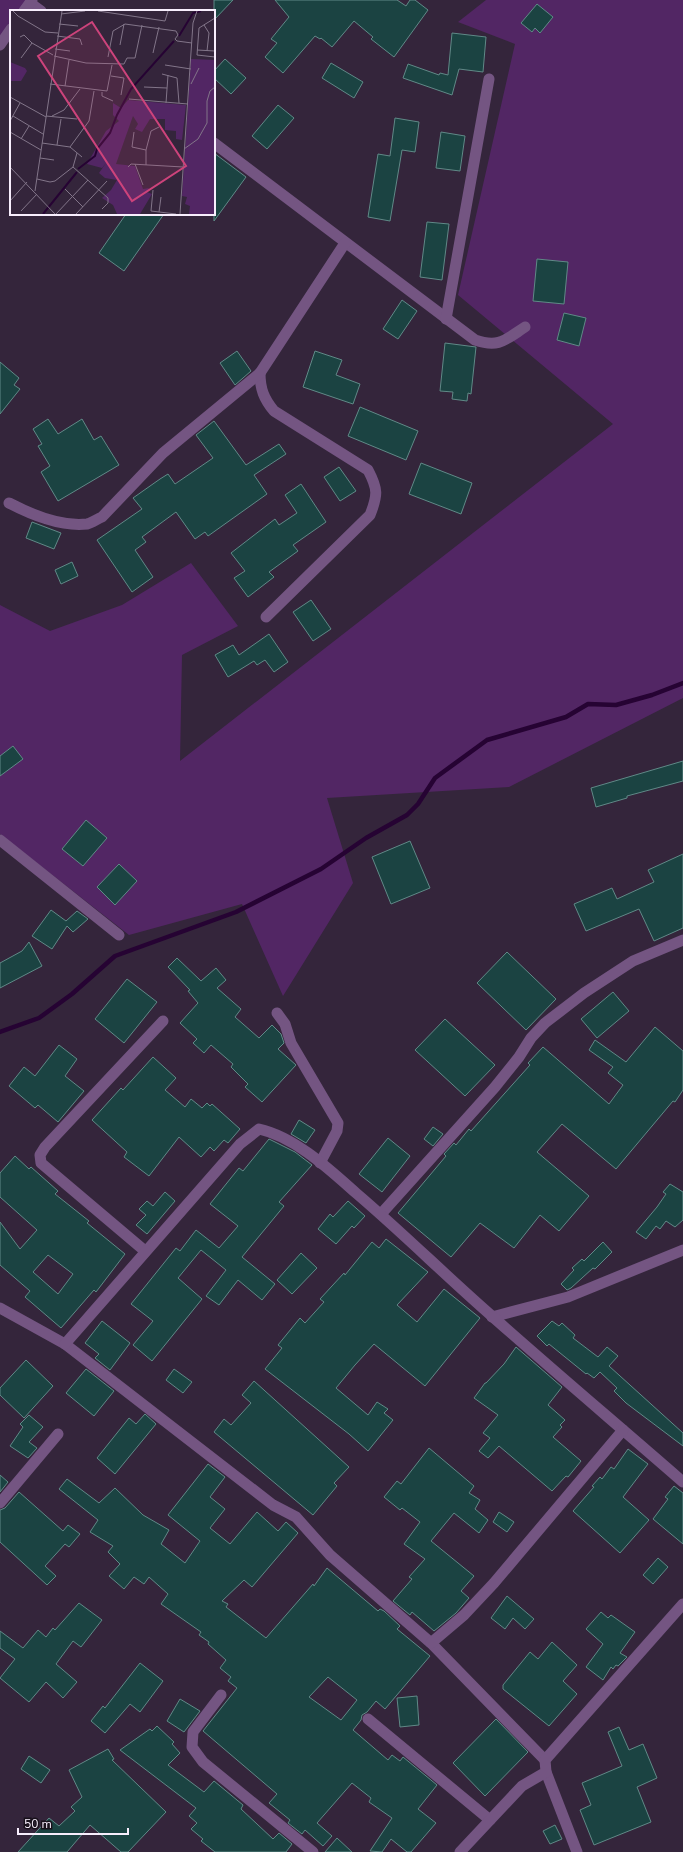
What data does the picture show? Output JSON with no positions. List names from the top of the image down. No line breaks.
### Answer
{"scale_bar":"50 m"}
